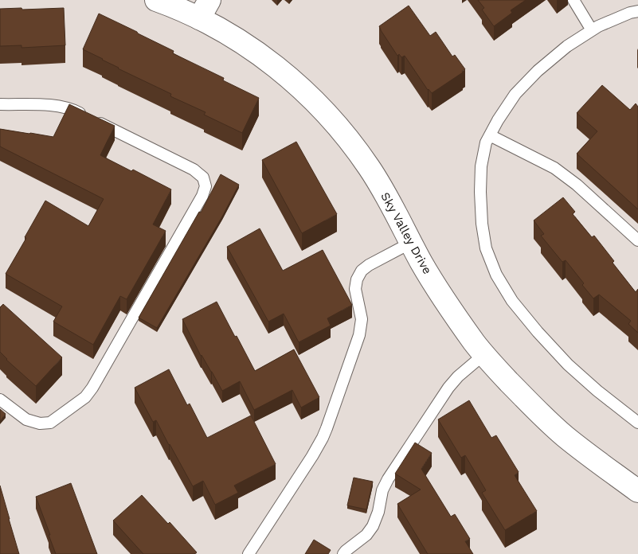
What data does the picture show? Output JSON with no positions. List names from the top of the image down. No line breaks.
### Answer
{"streets":{"street":["Sky Valley Drive"]}}
